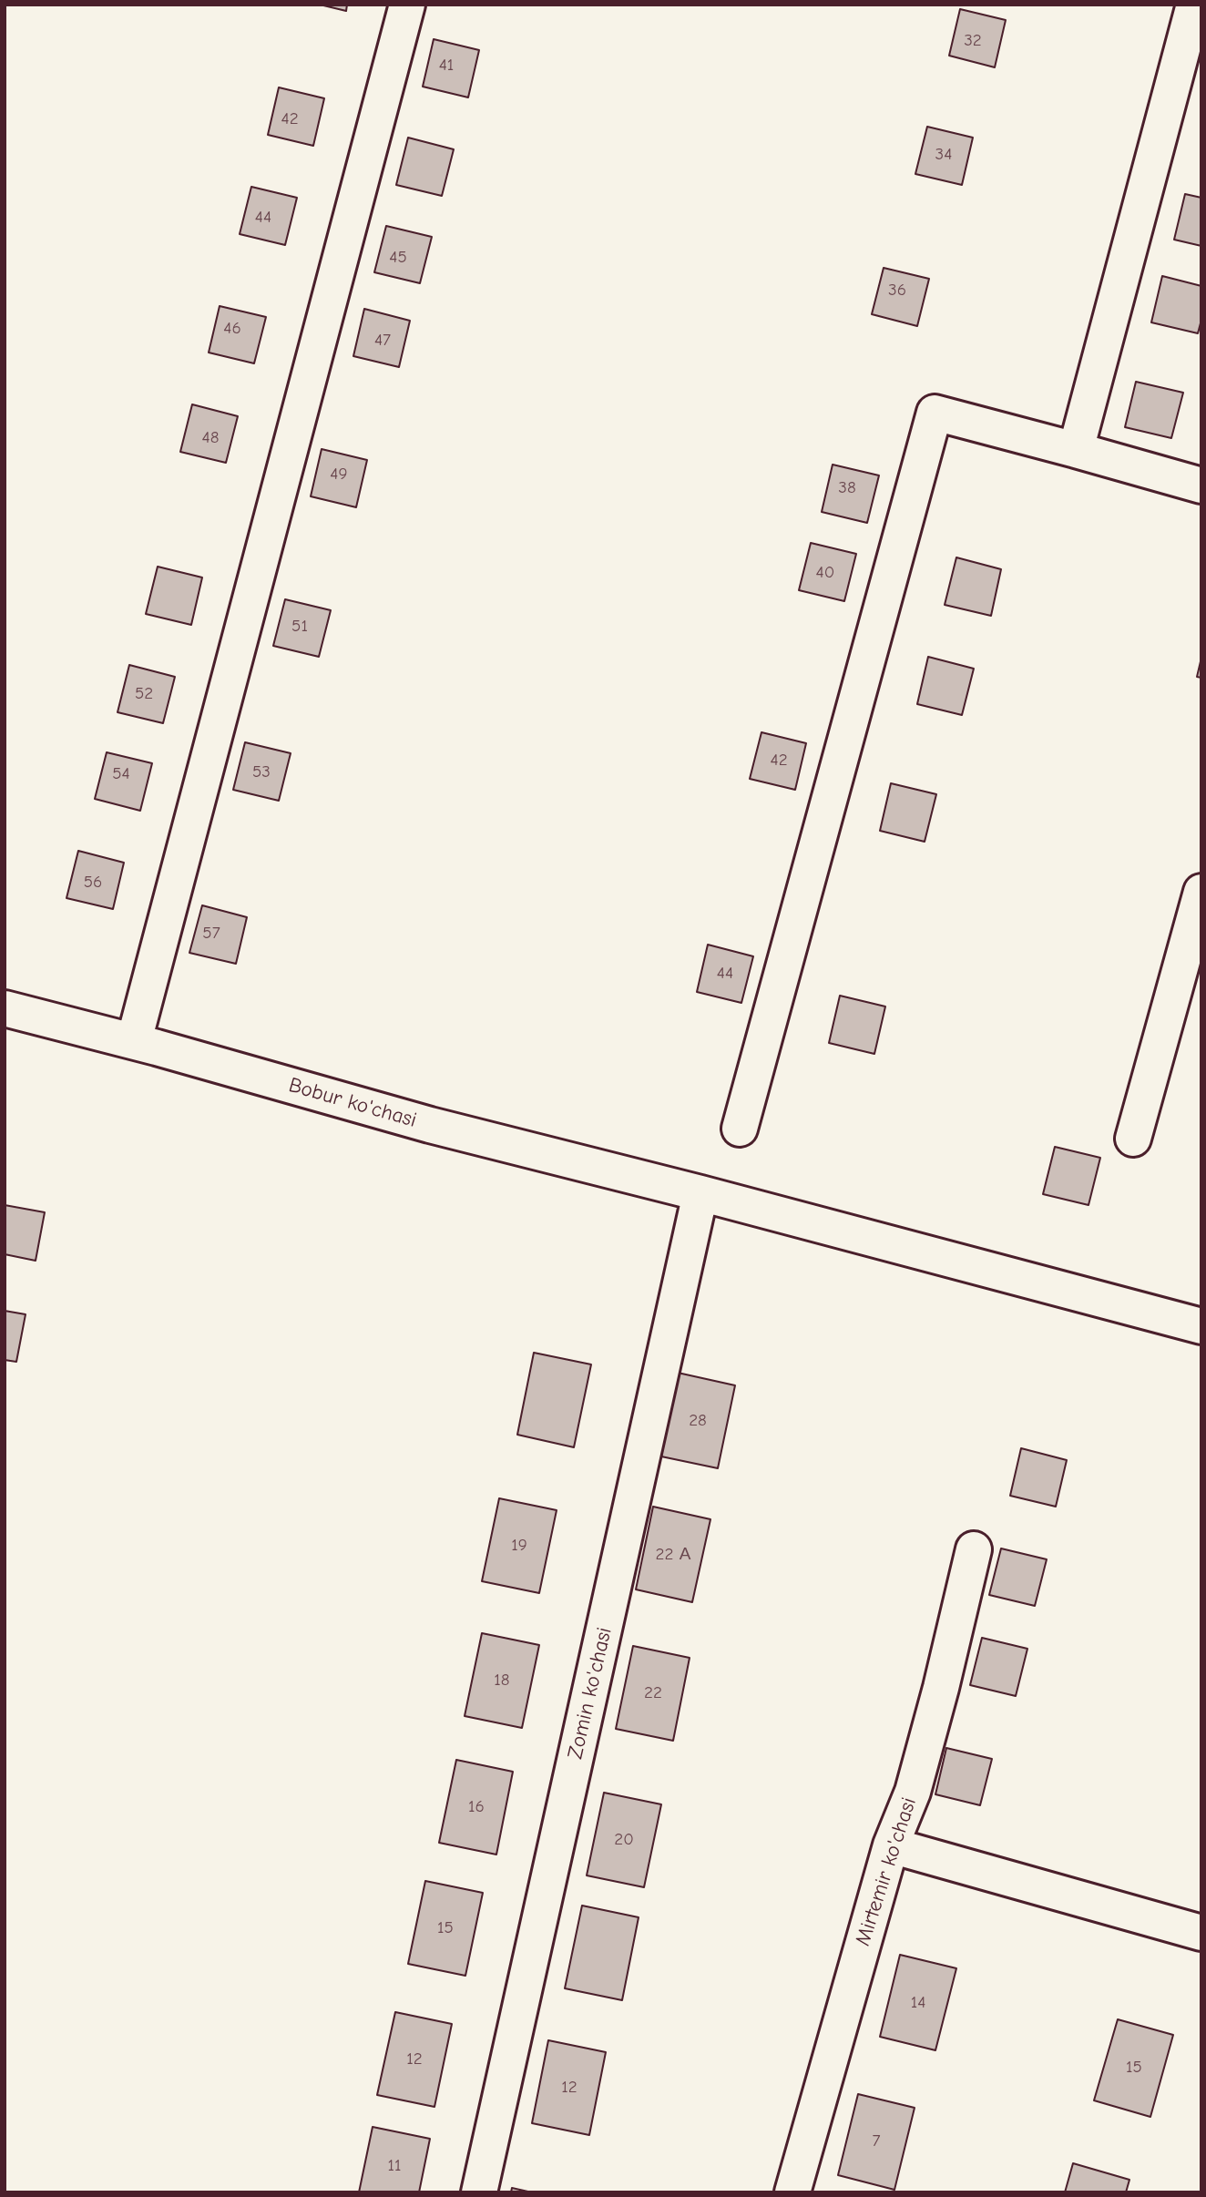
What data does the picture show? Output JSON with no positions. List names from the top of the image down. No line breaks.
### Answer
{"streets":{"street":["Bobur ko'chasi","Zomin ko'chasi","Mirtemir ko'chasi"]},"crossings":[["Bobur ko'chasi","Zomin ko'chasi"]],"house_numbers":["32","41","42","34","44","45","36","46","47","48","49","38","40","51","52","42","53","54","56","57","44","28","19","22 А","18","22","16","20","15","14","12","15","12","7","11"]}
